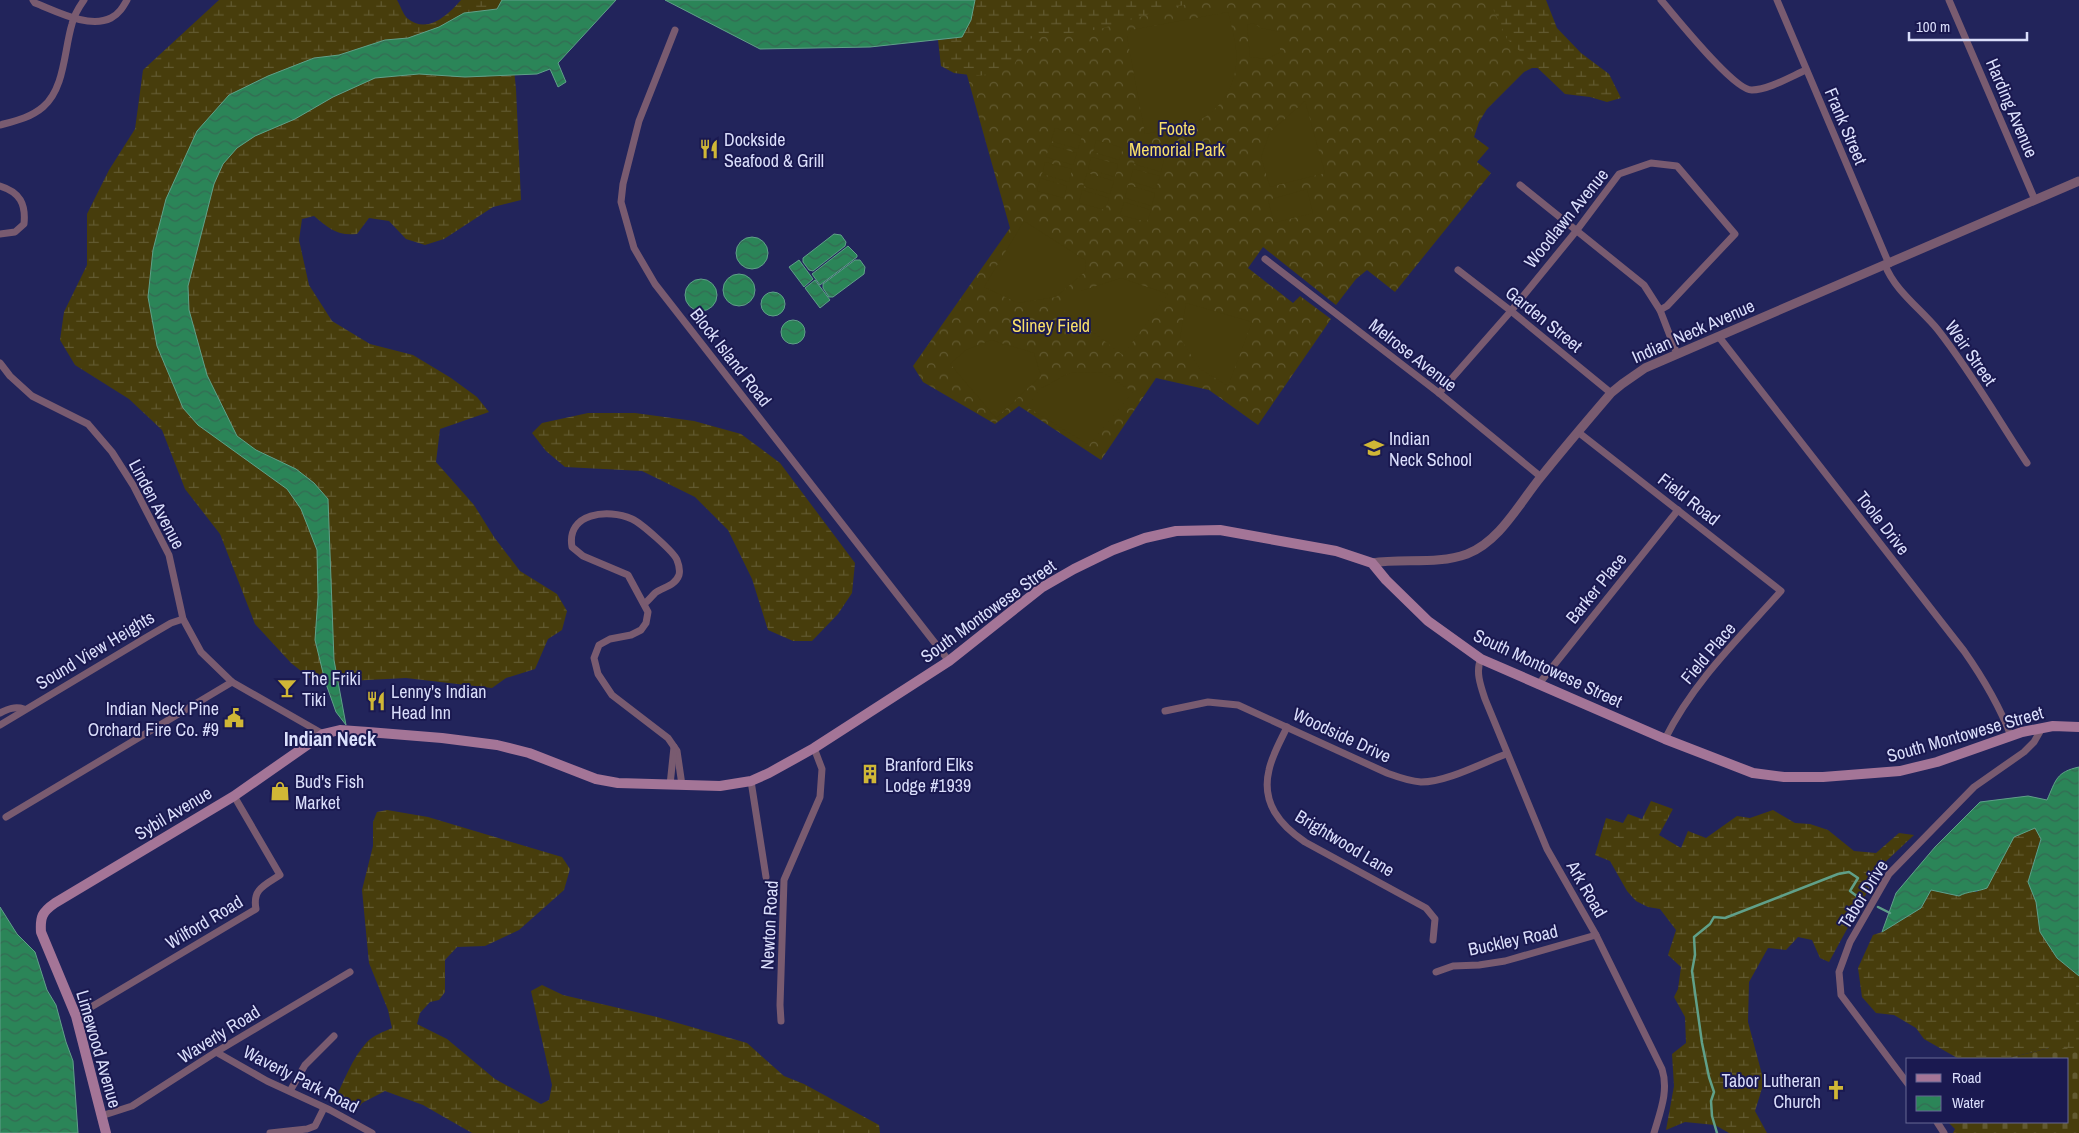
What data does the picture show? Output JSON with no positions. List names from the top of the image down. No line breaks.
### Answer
{"streets":{"main road":["South Montowese Street","Sybil Avenue","Limewood Avenue"],"street":["Harding Avenue","Frank Street","Woodlawn Avenue","Garden Street","Indian Neck Avenue","Weir Street","Melrose Avenue","Block Island Road","Field Road","Linden Avenue","Toole Drive","Barker Place","Sound View Heights","Field Place","Woodside Drive","Brightwood Lane","Ark Road","Tabor Drive","Wilford Road","Newton Road","Buckley Road","Waverly Road","Waverly Park Road"]},"crossings":[["Harding Avenue","Indian Neck Avenue"],["Frank Street","Indian Neck Avenue"],["Frank Street","Weir Street"],["Woodlawn Avenue","Garden Street"],["Woodlawn Avenue","Melrose Avenue"],["Garden Street","Indian Neck Avenue"],["Indian Neck Avenue","Weir Street"],["Indian Neck Avenue","Melrose Avenue"],["Indian Neck Avenue","Field Road"],["Indian Neck Avenue","Toole Drive"],["Indian Neck Avenue","South Montowese Street"],["Block Island Road","South Montowese Street"],["Field Road","Barker Place"],["Field Road","Field Place"],["Linden Avenue","South Montowese Street"],["Linden Avenue","Sound View Heights"],["Linden Avenue","Sybil Avenue"],["Toole Drive","South Montowese Street"],["Barker Place","South Montowese Street"],["South Montowese Street","Field Place"],["South Montowese Street","Sybil Avenue"],["South Montowese Street","Ark Road"],["South Montowese Street","Tabor Drive"],["South Montowese Street","Newton Road"],["Woodside Drive","Brightwood Lane"],["Woodside Drive","Ark Road"],["Sybil Avenue","Wilford Road"],["Sybil Avenue","Limewood Avenue"],["Ark Road","Buckley Road"],["Wilford Road","Limewood Avenue"],["Waverly Road","Limewood Avenue"],["Waverly Road","Waverly Park Road"]],"districts":["Indian Neck"],"parks":["Foote Memorial Park","Sliney Field"],"places":{"restaurant":["Dockside Seafood & Grill","Lenny's Indian Head Inn"],"school or university":["Indian Neck School"],"bar":["The Friki Tiki"],"public building":["Indian Neck Pine Orchard Fire Co. #9"],"building":["Branford Elks Lodge #1939"],"shop":["Bud's Fish Market"],"church":["Tabor Lutheran Church"]},"legend":["Road","Water"],"scale_bar":"100 m"}
